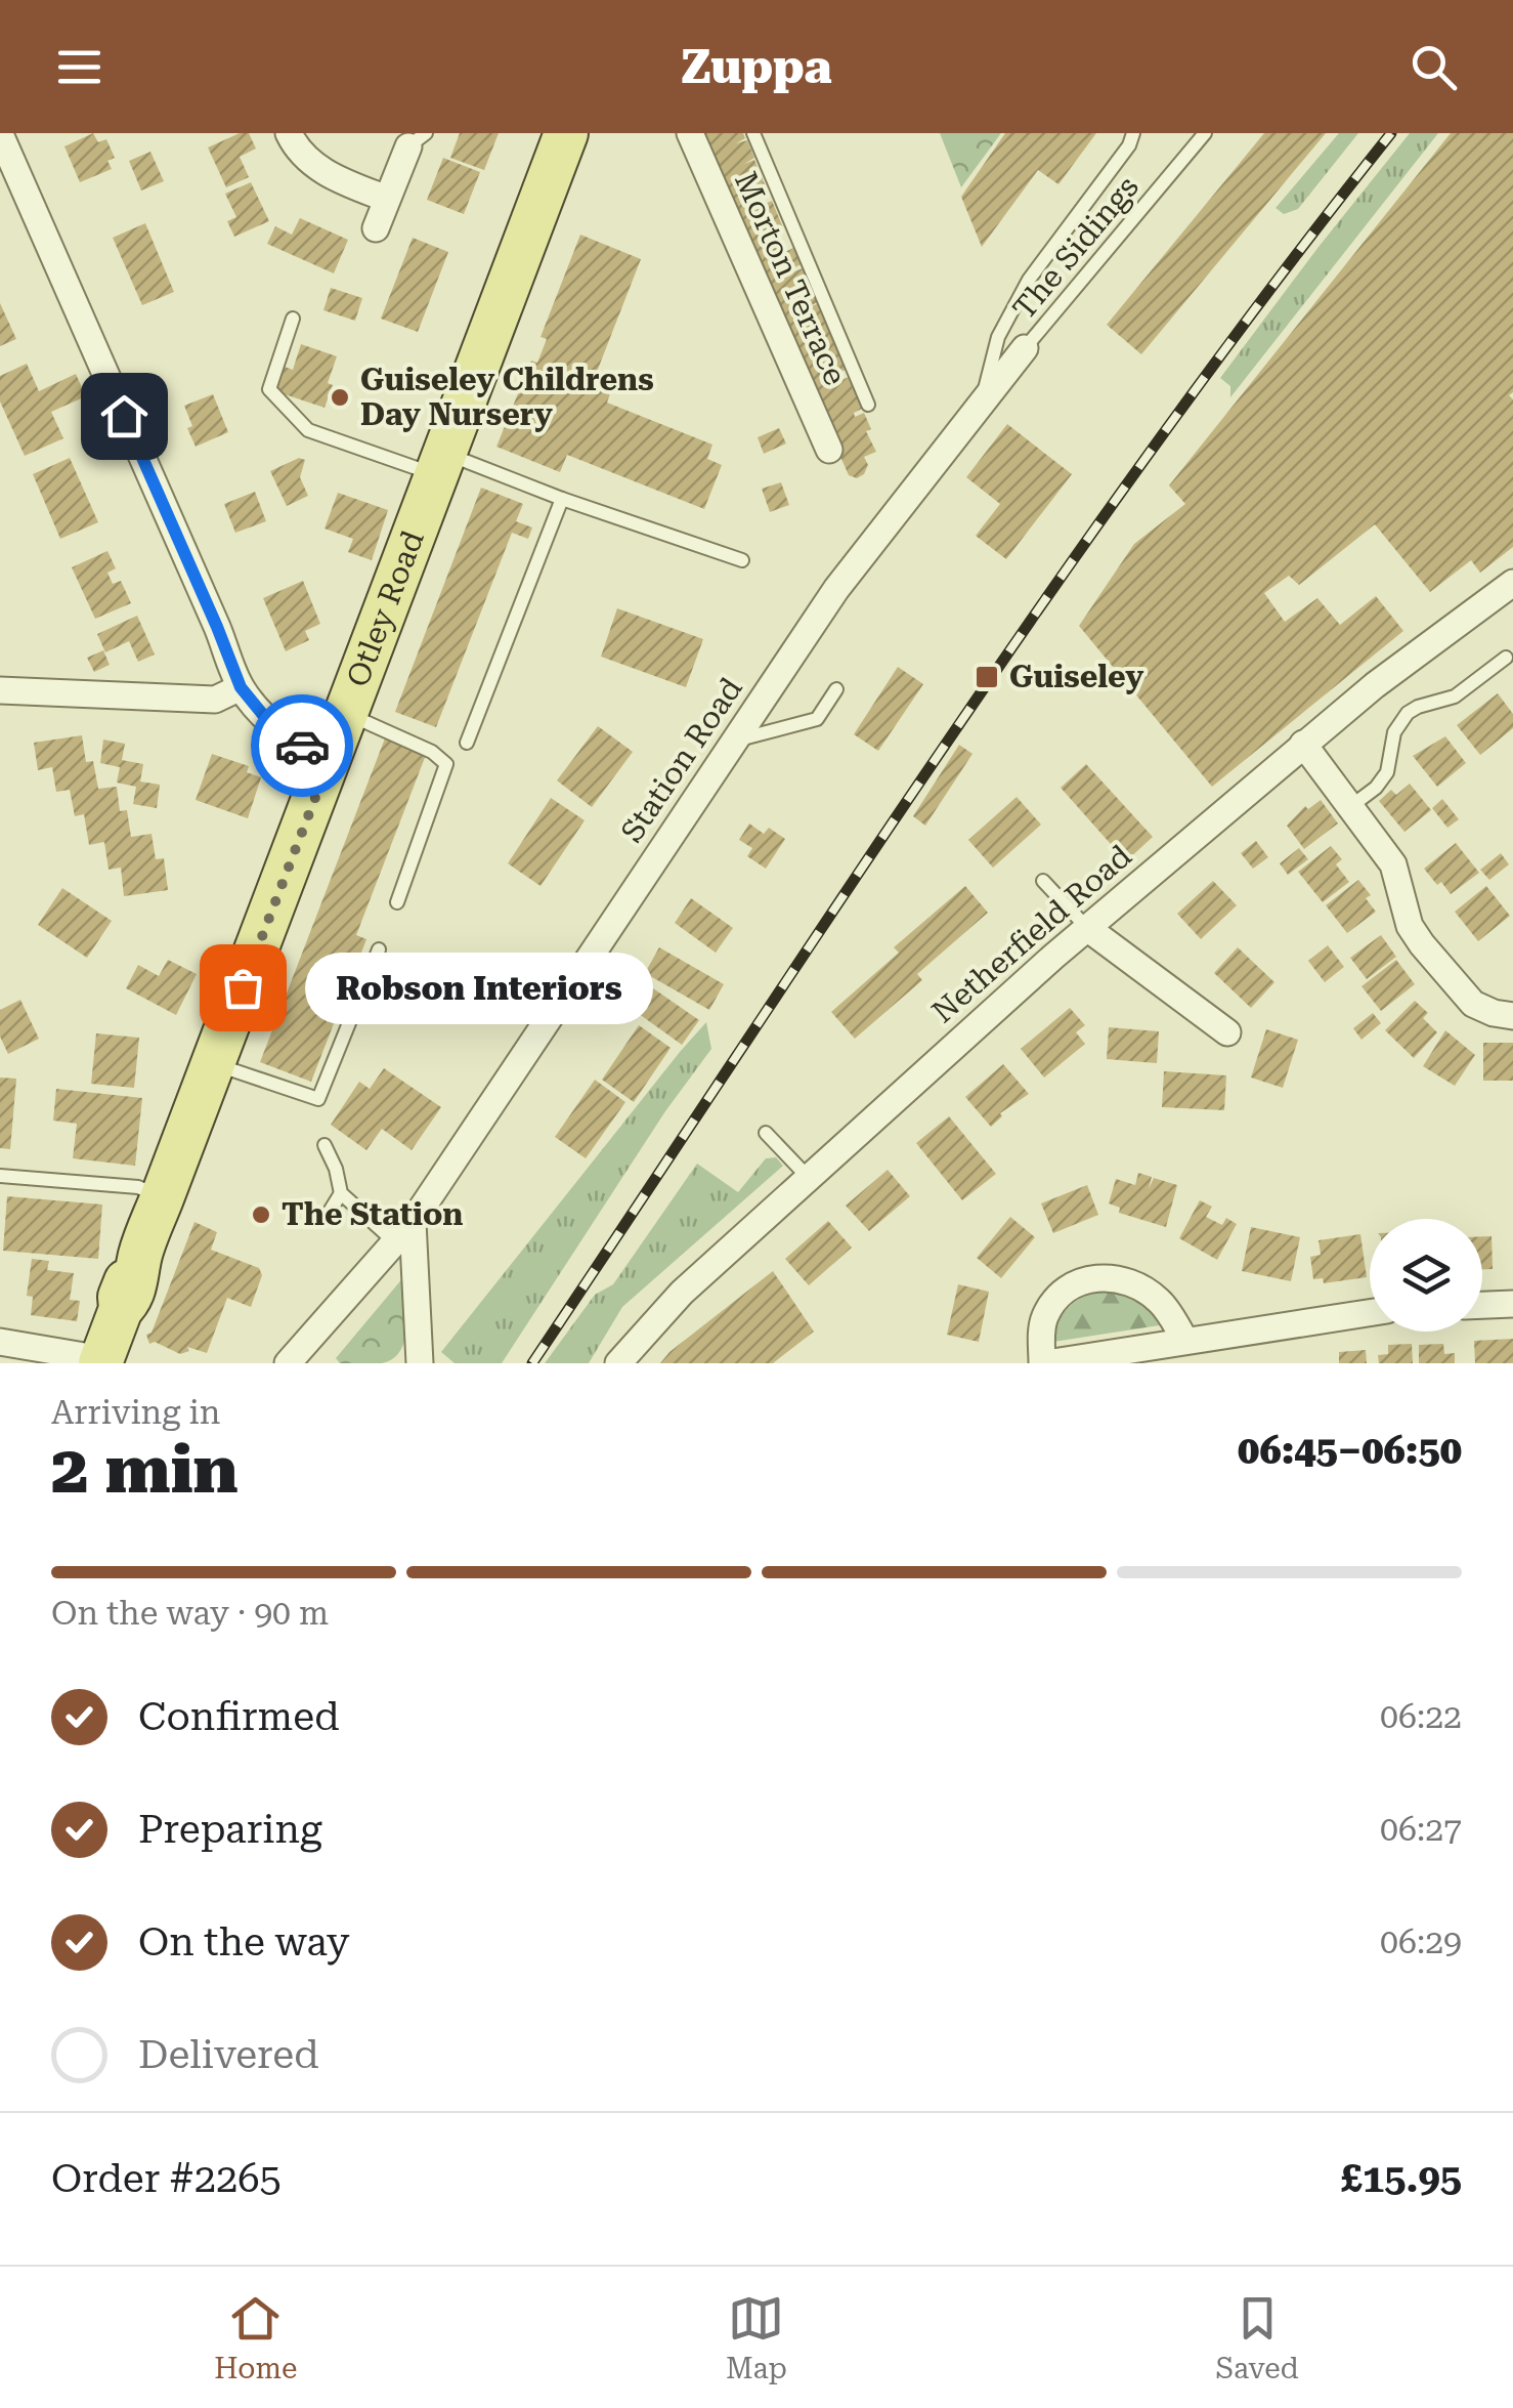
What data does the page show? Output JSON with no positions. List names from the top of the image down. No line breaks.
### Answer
{"streets":{"main road":["Otley Road"],"street":["Morton Terrace","Station Road","Netherfield Road"],"lane":["The Sidings"]},"crossings":[["The Sidings","Station Road"]],"places":{"other":["Guiseley Childrens Day Nursery","Robson Interiors","The Station"],"transit":["Guiseley"]},"page":{"header":"Zuppa","bubble":"Robson Interiors","heading":["2 min","Arriving in","06:45–06:50"],"panel":["Order #2265","£15.95"],"bar":"On the way · 90 m","list":[["Confirmed","06:22"],["Preparing","06:27"],["On the way","06:29"],"Delivered"],"tabs":["Home","Map","Saved"]}}
